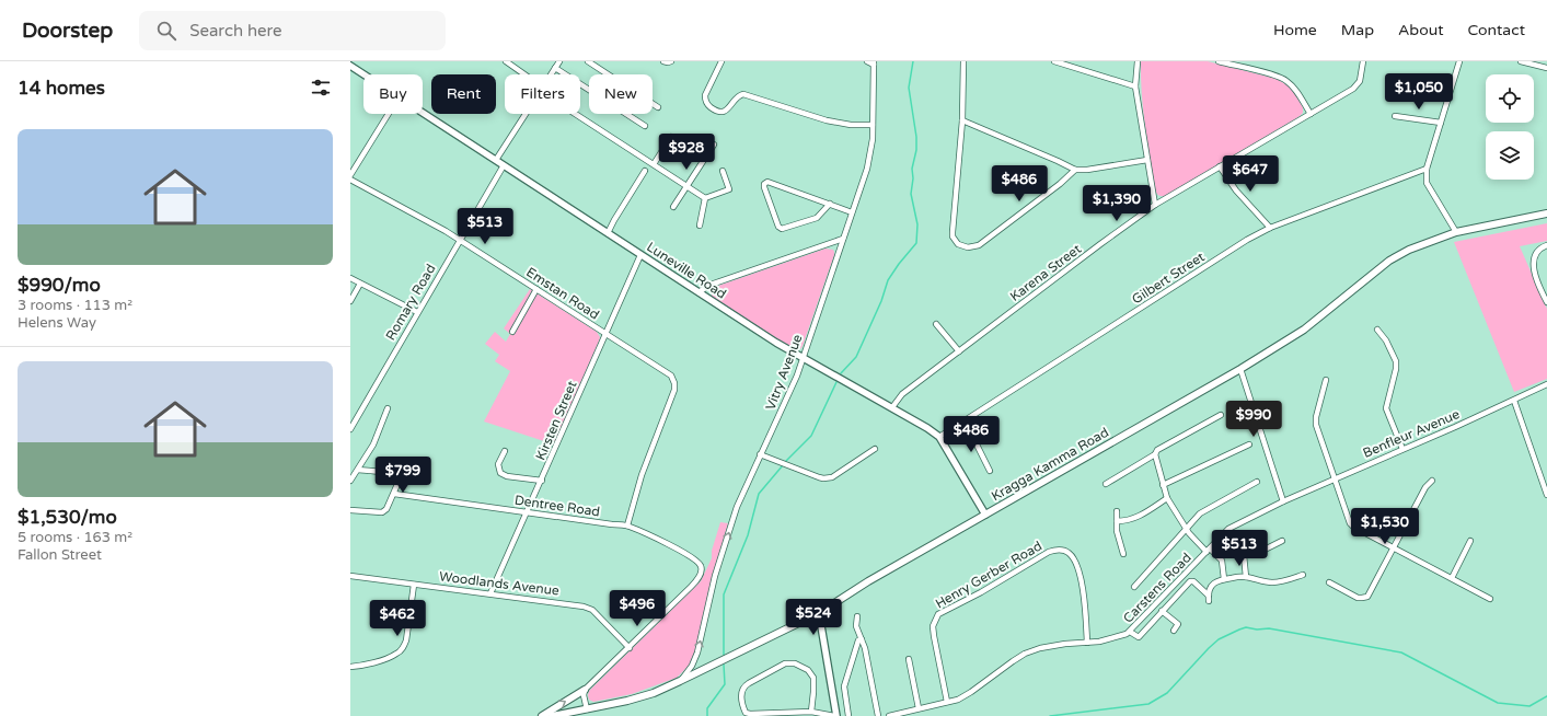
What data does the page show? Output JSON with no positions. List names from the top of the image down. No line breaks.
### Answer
{"streets":{"main road":["Kragga Kamma Road"],"street":["Luneville Road","Karena Street","Gilbert Street","Emstan Road","Romary Road","Vitry Avenue","Kirsten Street","Benfleur Avenue","Dentree Road","Henry Gerber Road","Woodlands Avenue","Carstens Road"]},"crossings":[["Luneville Road","Karena Street"],["Luneville Road","Gilbert Street"],["Luneville Road","Romary Road"],["Luneville Road","Vitry Avenue"],["Luneville Road","Kirsten Street"],["Luneville Road","Kragga Kamma Road"],["Emstan Road","Romary Road"],["Emstan Road","Kirsten Street"],["Emstan Road","Dentree Road"],["Vitry Avenue","Kragga Kamma Road"],["Kirsten Street","Dentree Road"],["Kirsten Street","Woodlands Avenue"],["Benfleur Avenue","Carstens Road"],["Dentree Road","Woodlands Avenue"],["Henry Gerber Road","Carstens Road"]],"one_way":["Vitry Avenue"],"page":{"header":"Doorstep","search":"Search here","nav":["Home","Map","About","Contact"],"heading":"14 homes","price":["$1,050","$928","$647","$486","$1,390","$513","$990","$486","$799","$1,530","$513","$496","$524","$462"],"chip":["Buy","Rent","Filters","New"],"list":[{"name":"$990/mo","note":"3 rooms · 113 m² · Helens Way"},{"name":"$1,530/mo","note":"5 rooms · 163 m² · Fallon Street"}]}}
